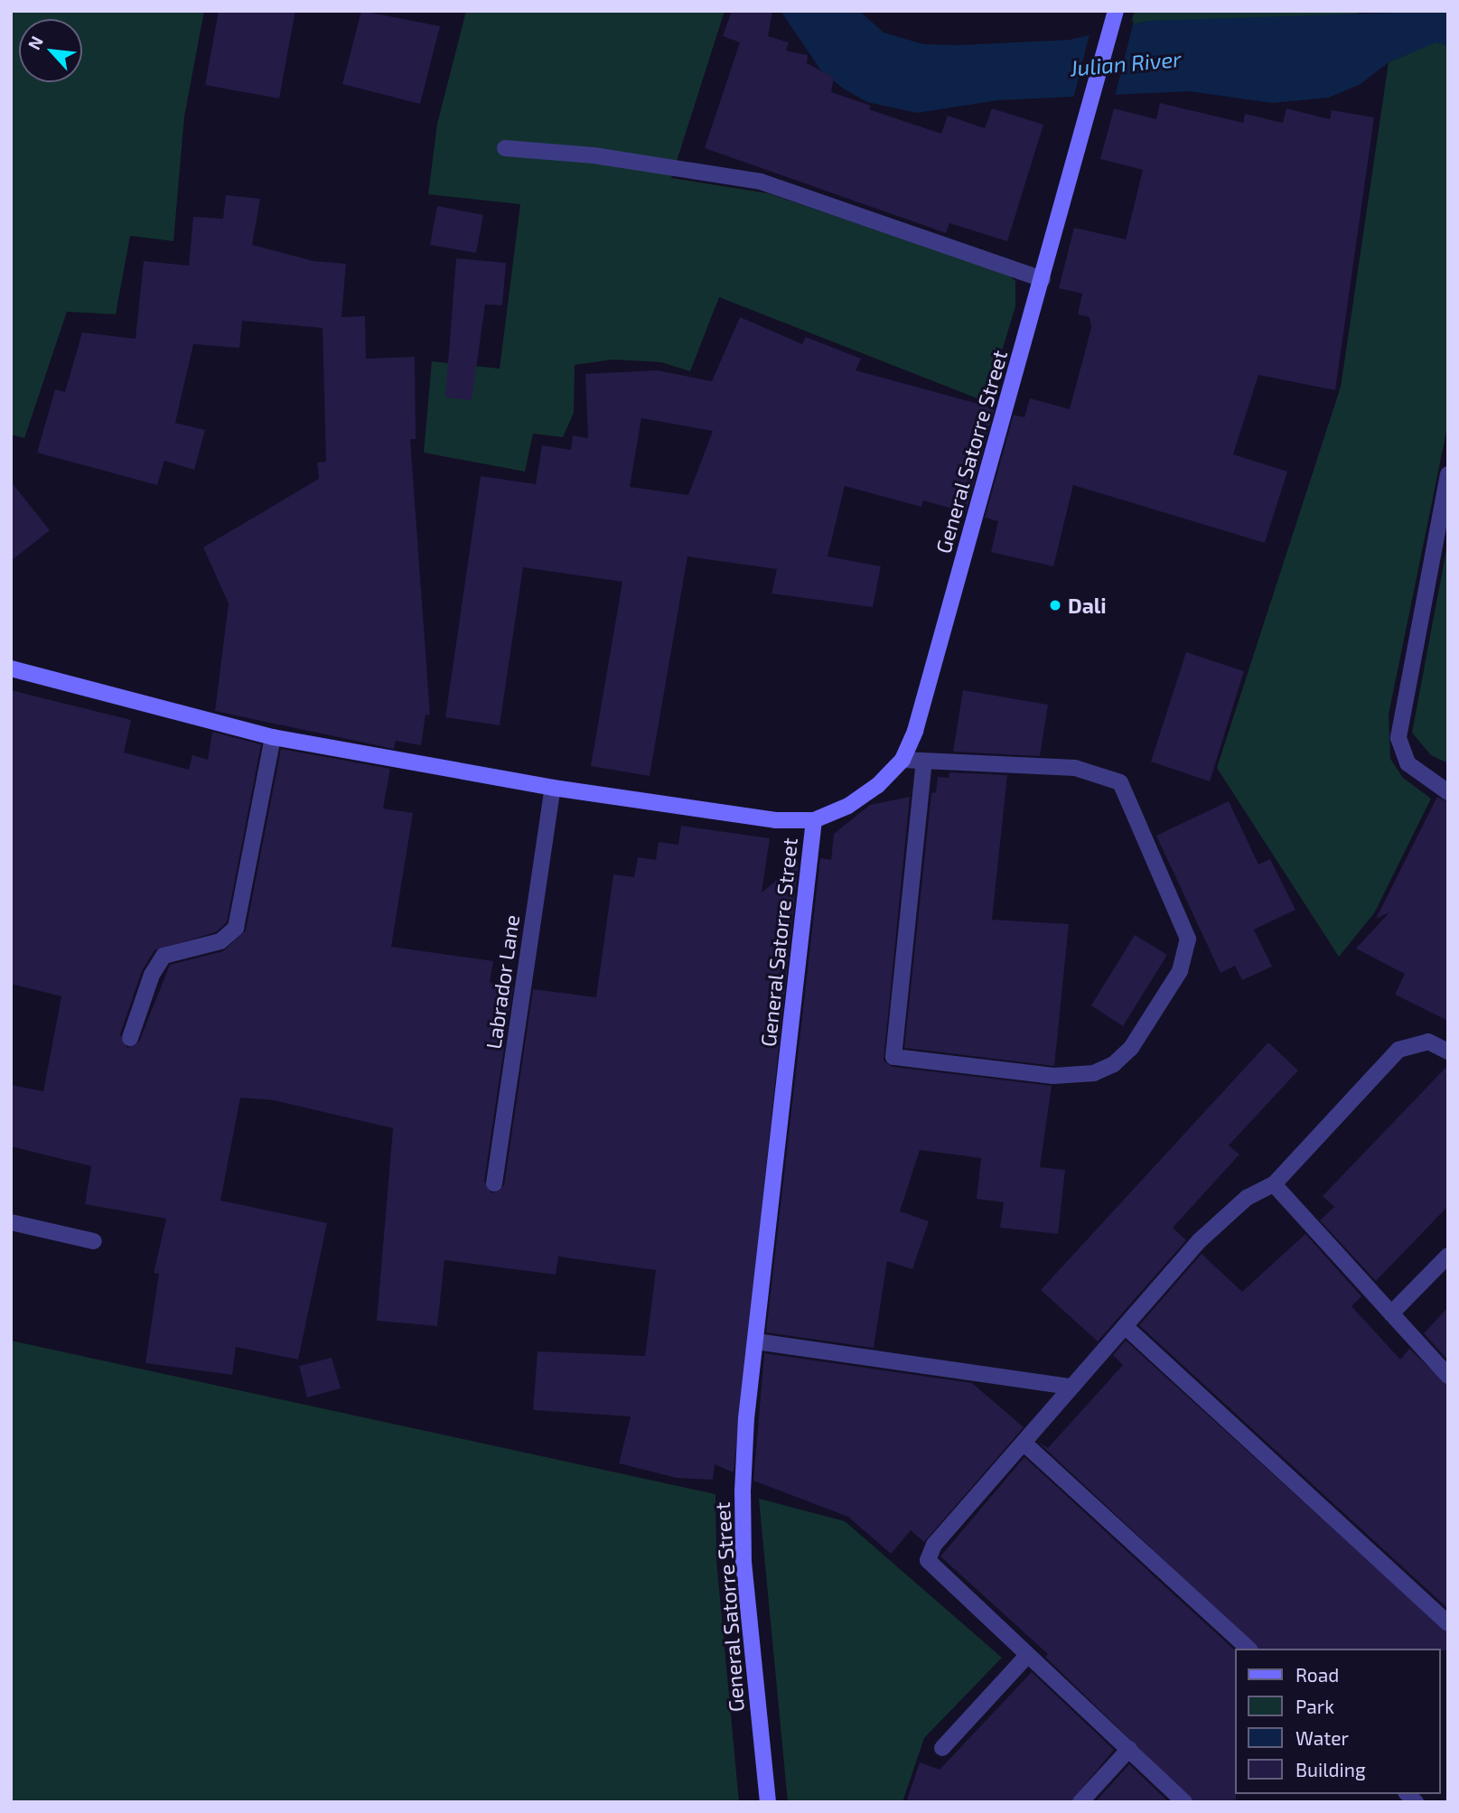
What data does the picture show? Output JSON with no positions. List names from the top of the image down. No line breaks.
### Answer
{"streets":{"street":["General Satorre Street","Labrador Lane"]},"water":["Julian River"],"places":["Dali"],"legend":["Road","Park","Water","Building"],"north":"top left"}
